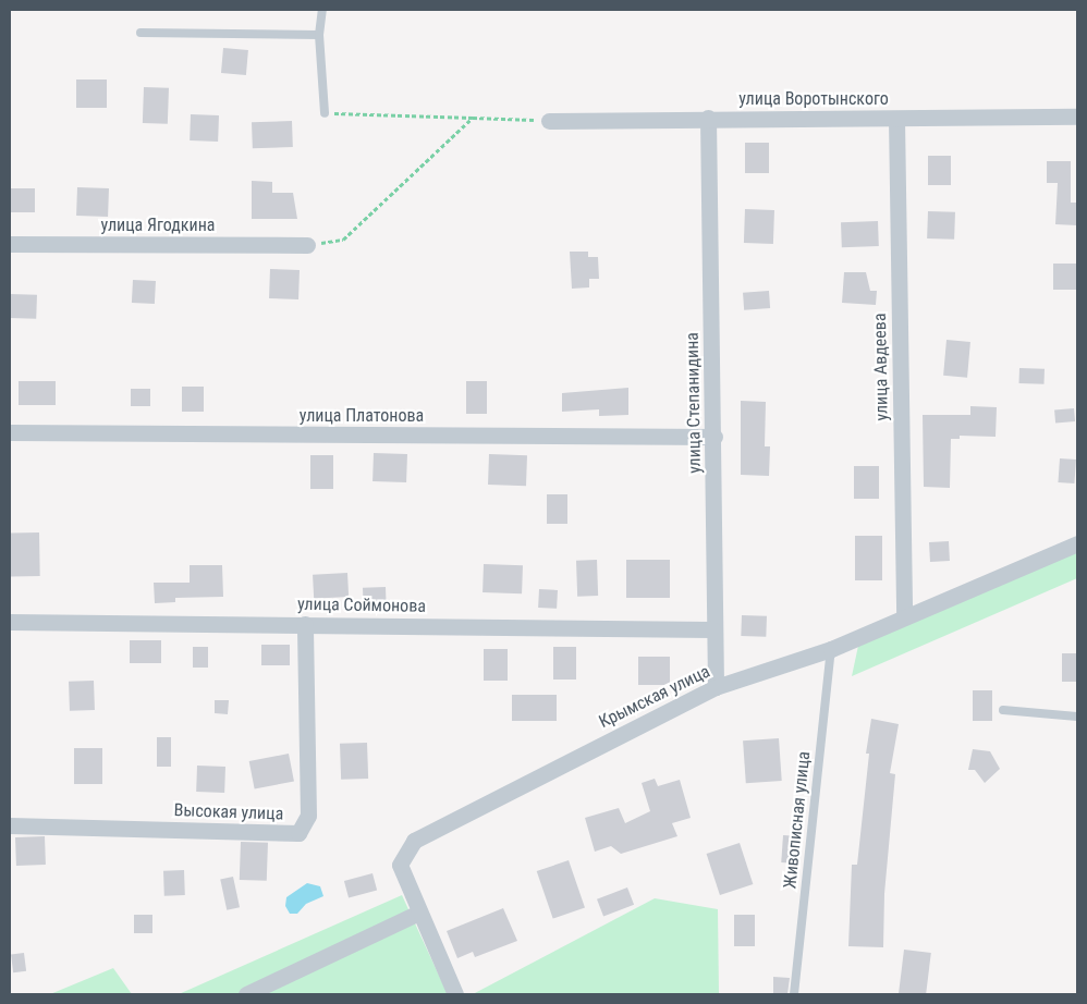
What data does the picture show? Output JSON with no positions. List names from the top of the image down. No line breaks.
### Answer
{"streets":{"street":["улица Воротынского","улица Ягодкина","улица Авдеева","улица Степанидина","улица Платонова","улица Соймонова","Крымская улица","Высокая улица"],"lane":["Живописная улица"]},"crossings":[["улица Воротынского","улица Авдеева"],["улица Воротынского","улица Степанидина"],["улица Авдеева","Крымская улица"],["улица Степанидина","улица Платонова"],["улица Степанидина","улица Соймонова"],["улица Степанидина","Крымская улица"],["улица Соймонова","Высокая улица"],["Крымская улица","Живописная улица"]]}
